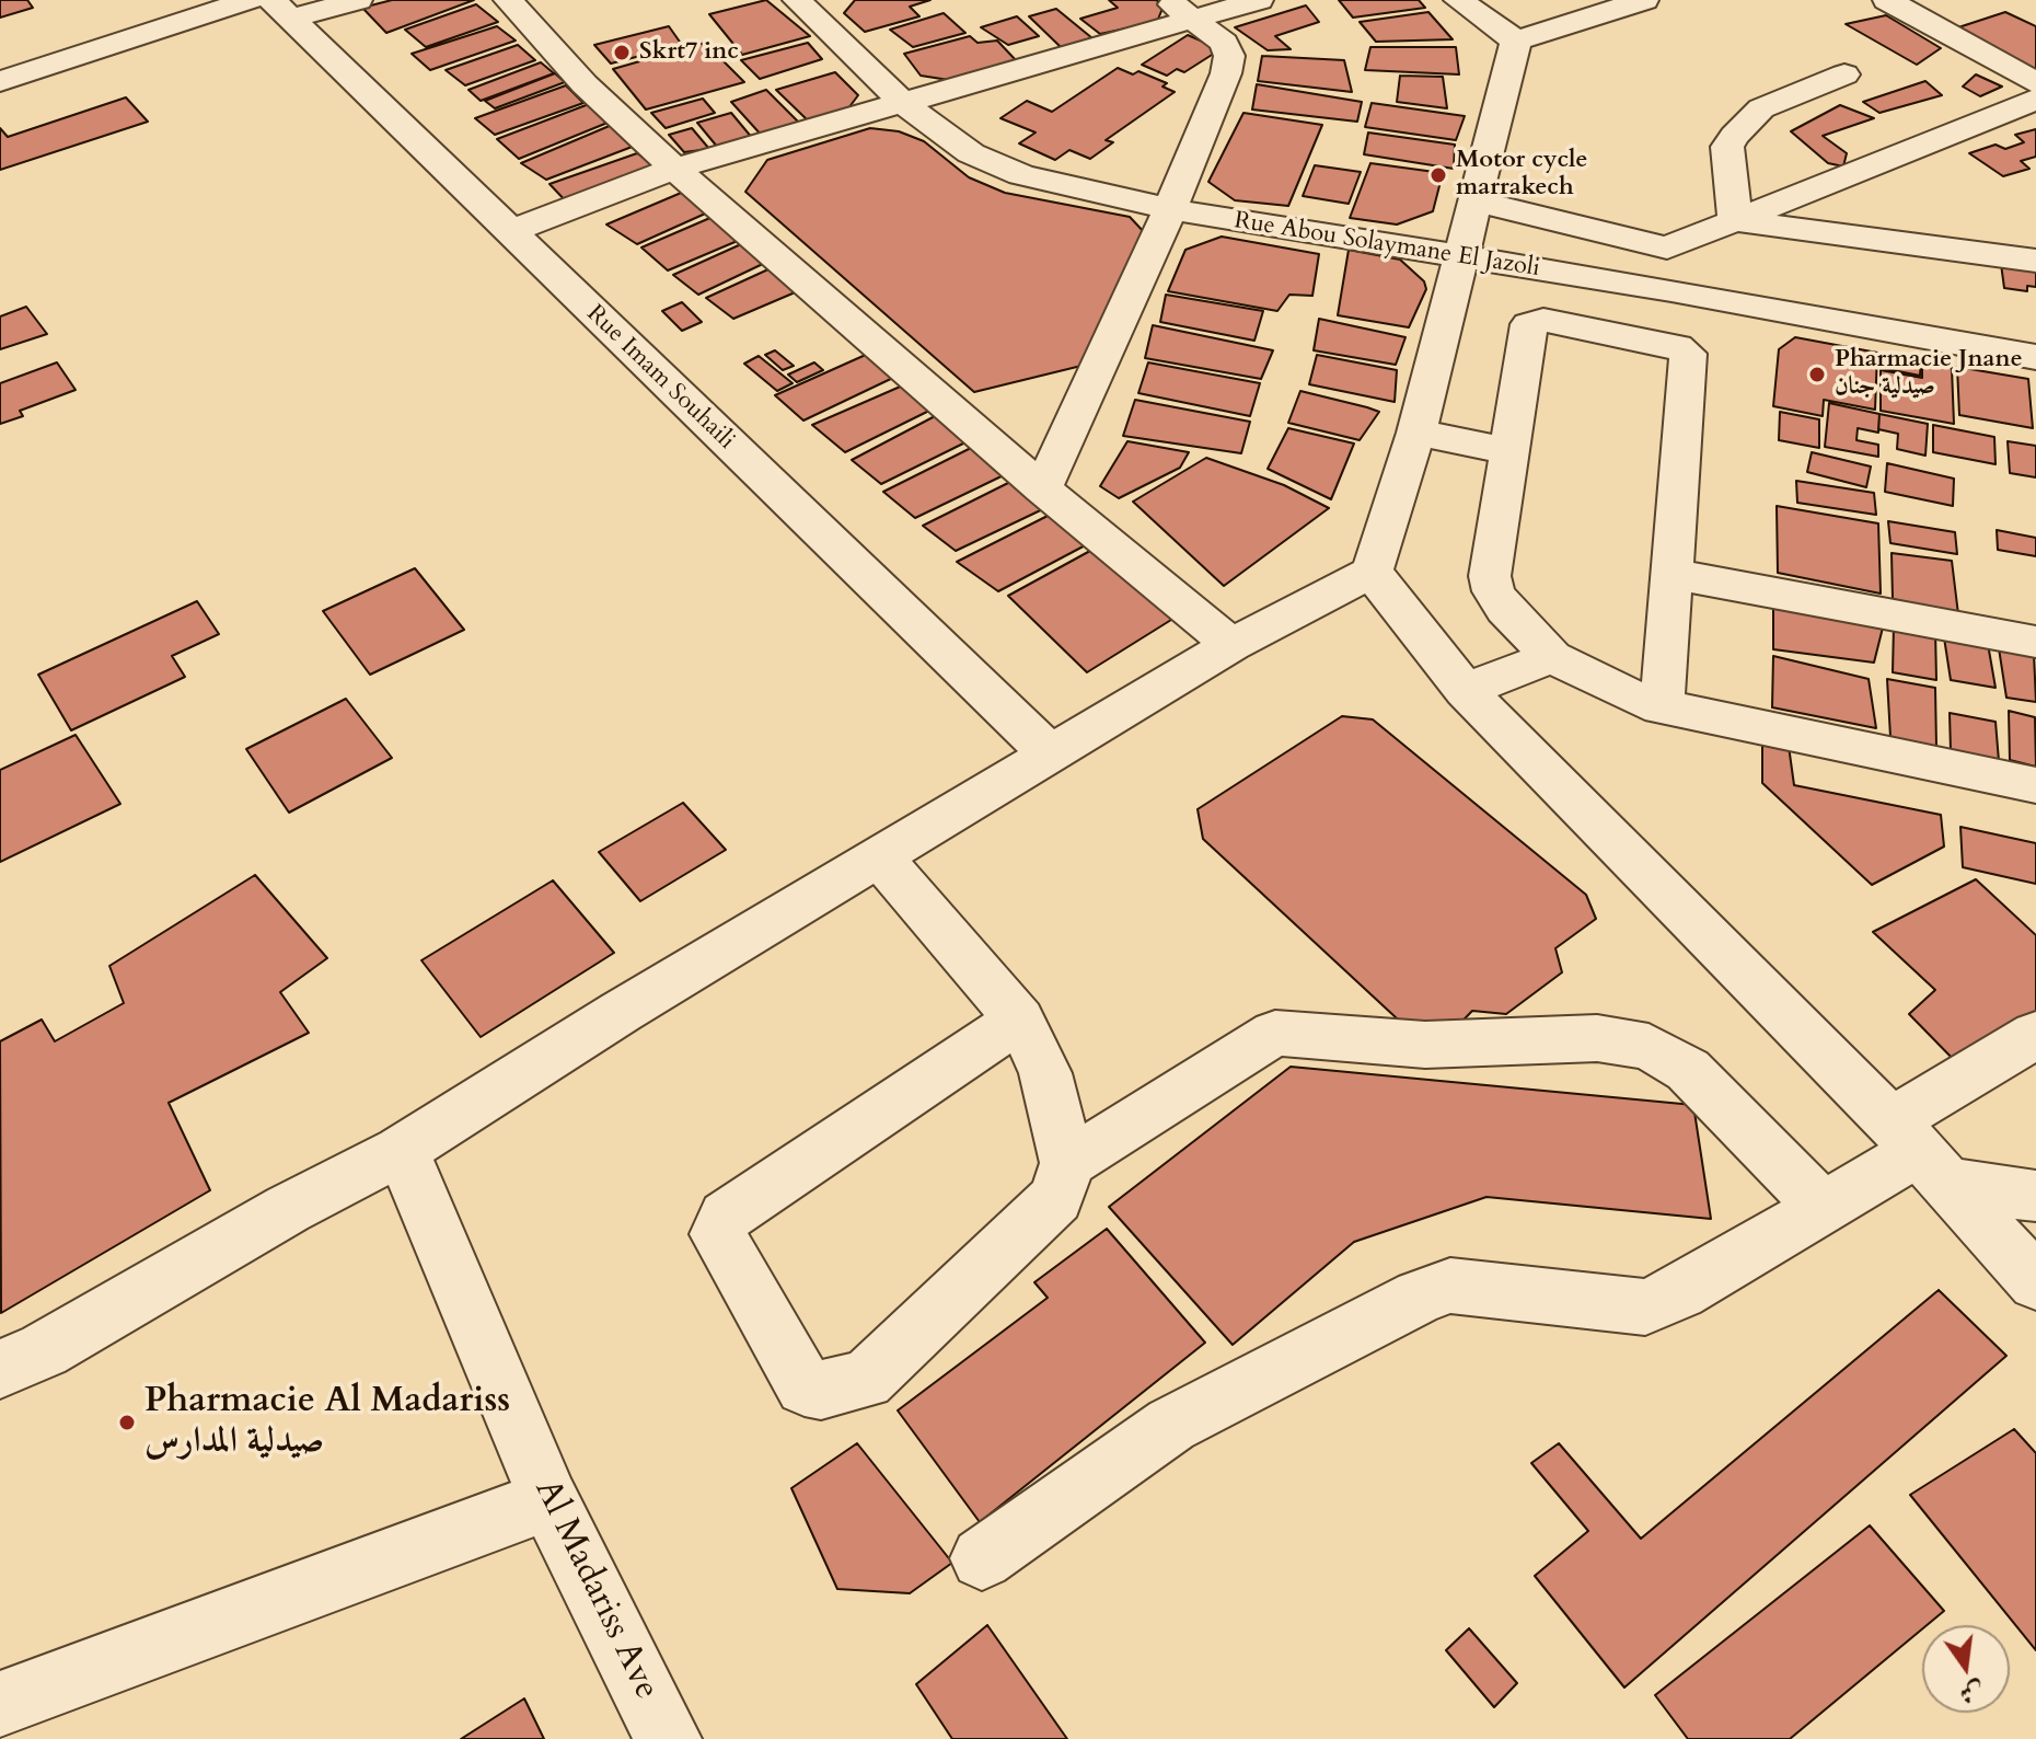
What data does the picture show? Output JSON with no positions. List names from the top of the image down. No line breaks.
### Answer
{"streets":{"street":["Rue Abou Solaymane El Jazoli","Rue Imam Souhaili","Al Madariss Ave"]},"places":["Skrt7 inc","Motor cycle marrakech","Pharmacie Jnane صيدلية جنان","Pharmacie Al Madariss صيدلية المدارس"],"north":"bottom"}
